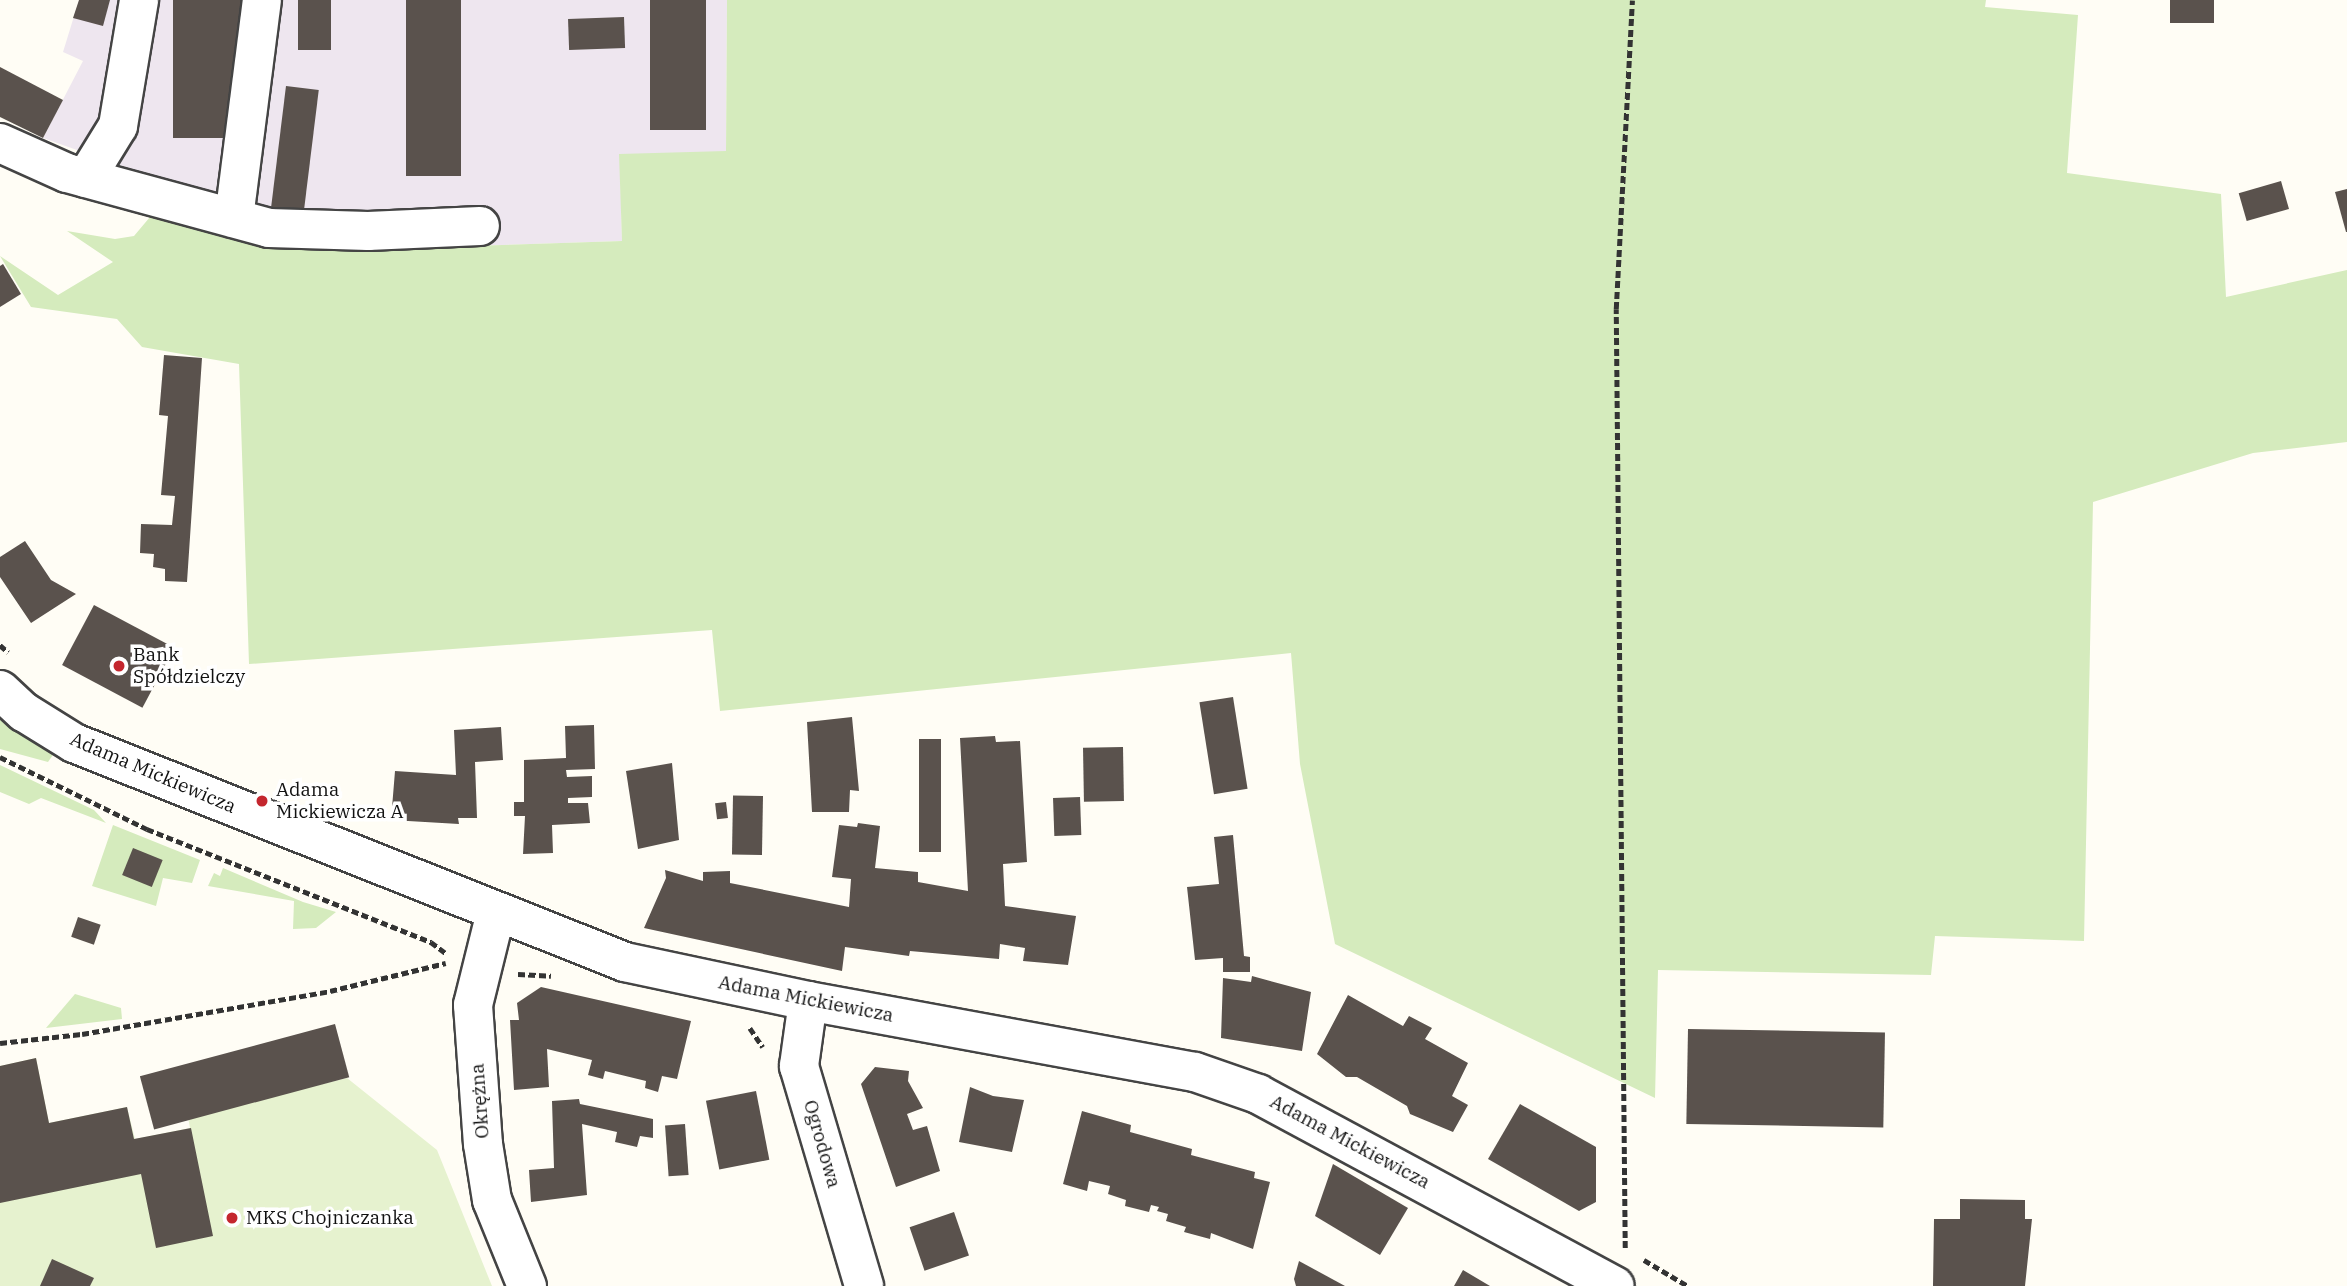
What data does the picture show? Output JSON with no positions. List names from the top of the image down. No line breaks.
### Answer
{"streets":{"street":["Adama Mickiewicza","Okrężna","Ogrodowa"]},"crossings":[["Adama Mickiewicza","Okrężna"],["Adama Mickiewicza","Ogrodowa"]],"places":["Bank Spółdzielczy","Adama Mickiewicza A","MKS Chojniczanka"]}
